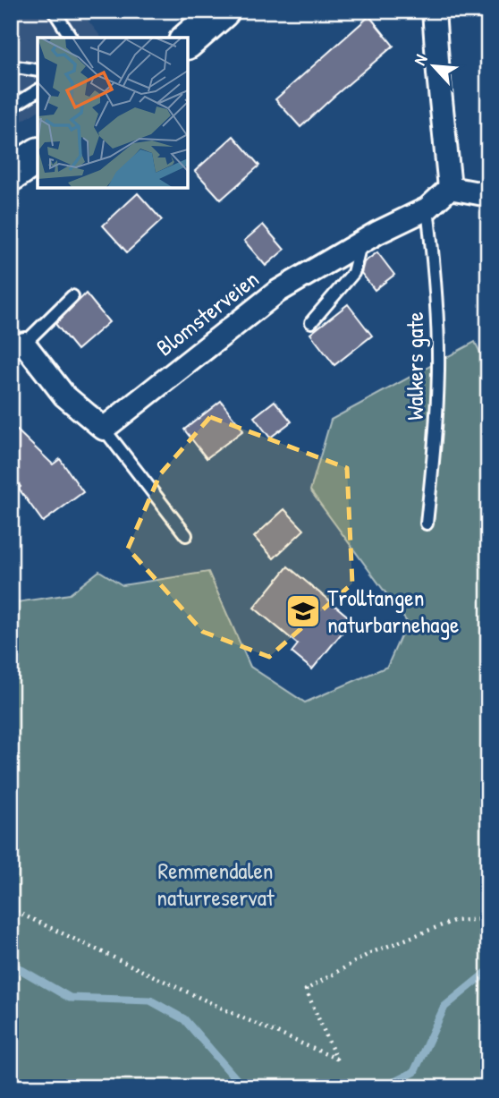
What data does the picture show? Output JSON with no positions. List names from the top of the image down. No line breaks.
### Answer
{"streets":{"street":["Blomsterveien"],"lane":["Walkers gate"]},"crossings":[["Blomsterveien","Walkers gate"]],"parks":["Remmendalen naturreservat"],"places":{"school or university":["Trolltangen naturbarnehage"]},"north":"top left"}
